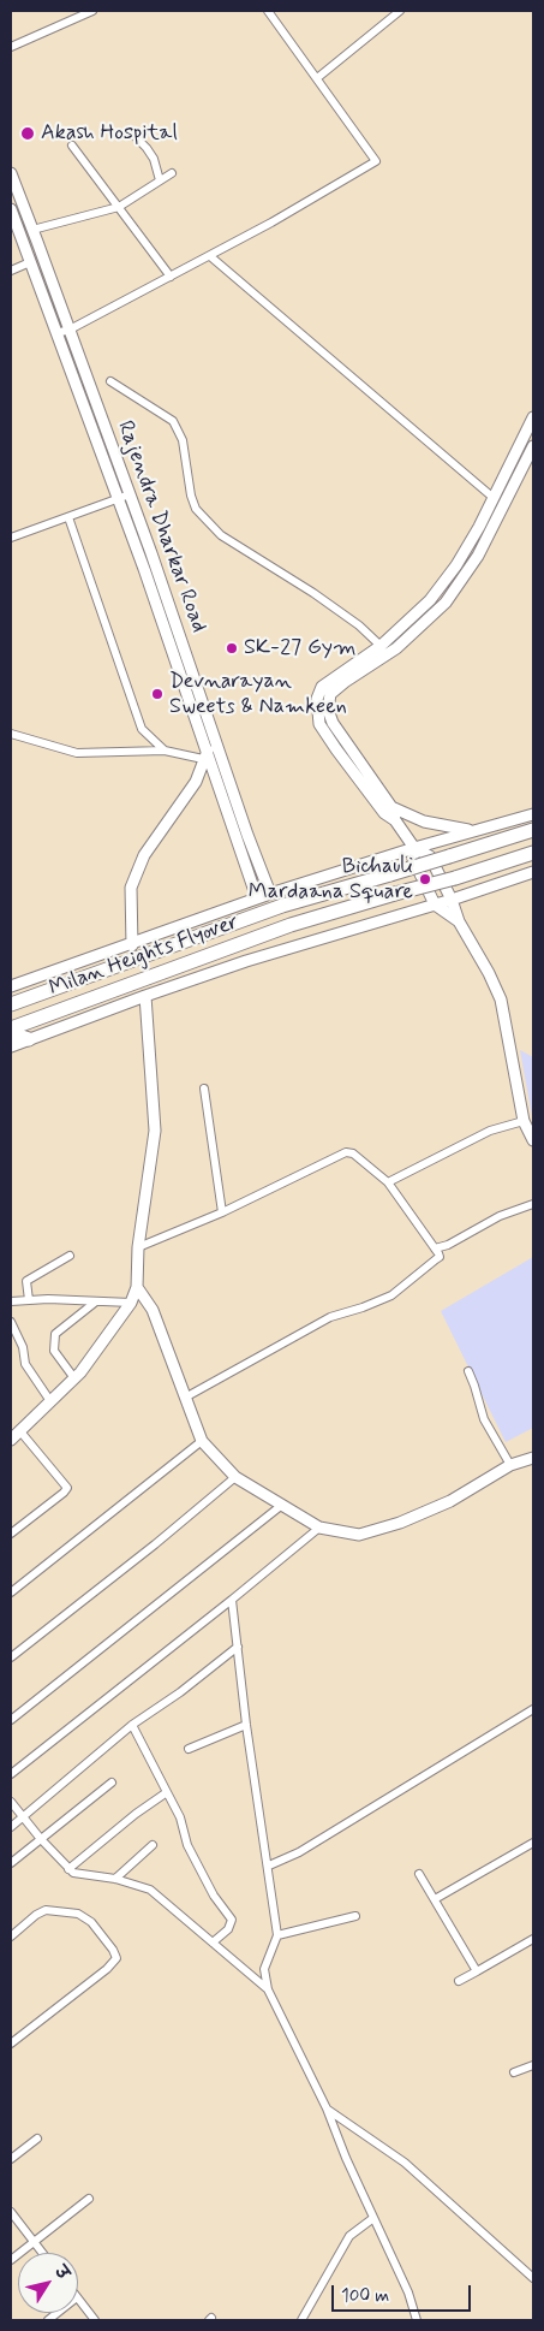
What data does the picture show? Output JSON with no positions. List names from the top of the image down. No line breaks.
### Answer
{"streets":{"highway":["Milan Heights Flyover"],"street":["Rajendra Dharkar Road"]},"places":["Akash Hospital","SK-27 Gym","Devnarayan Sweets & Namkeen","Bichauli Mardaana Square"],"scale_bar":"100 m","north":"top right"}
